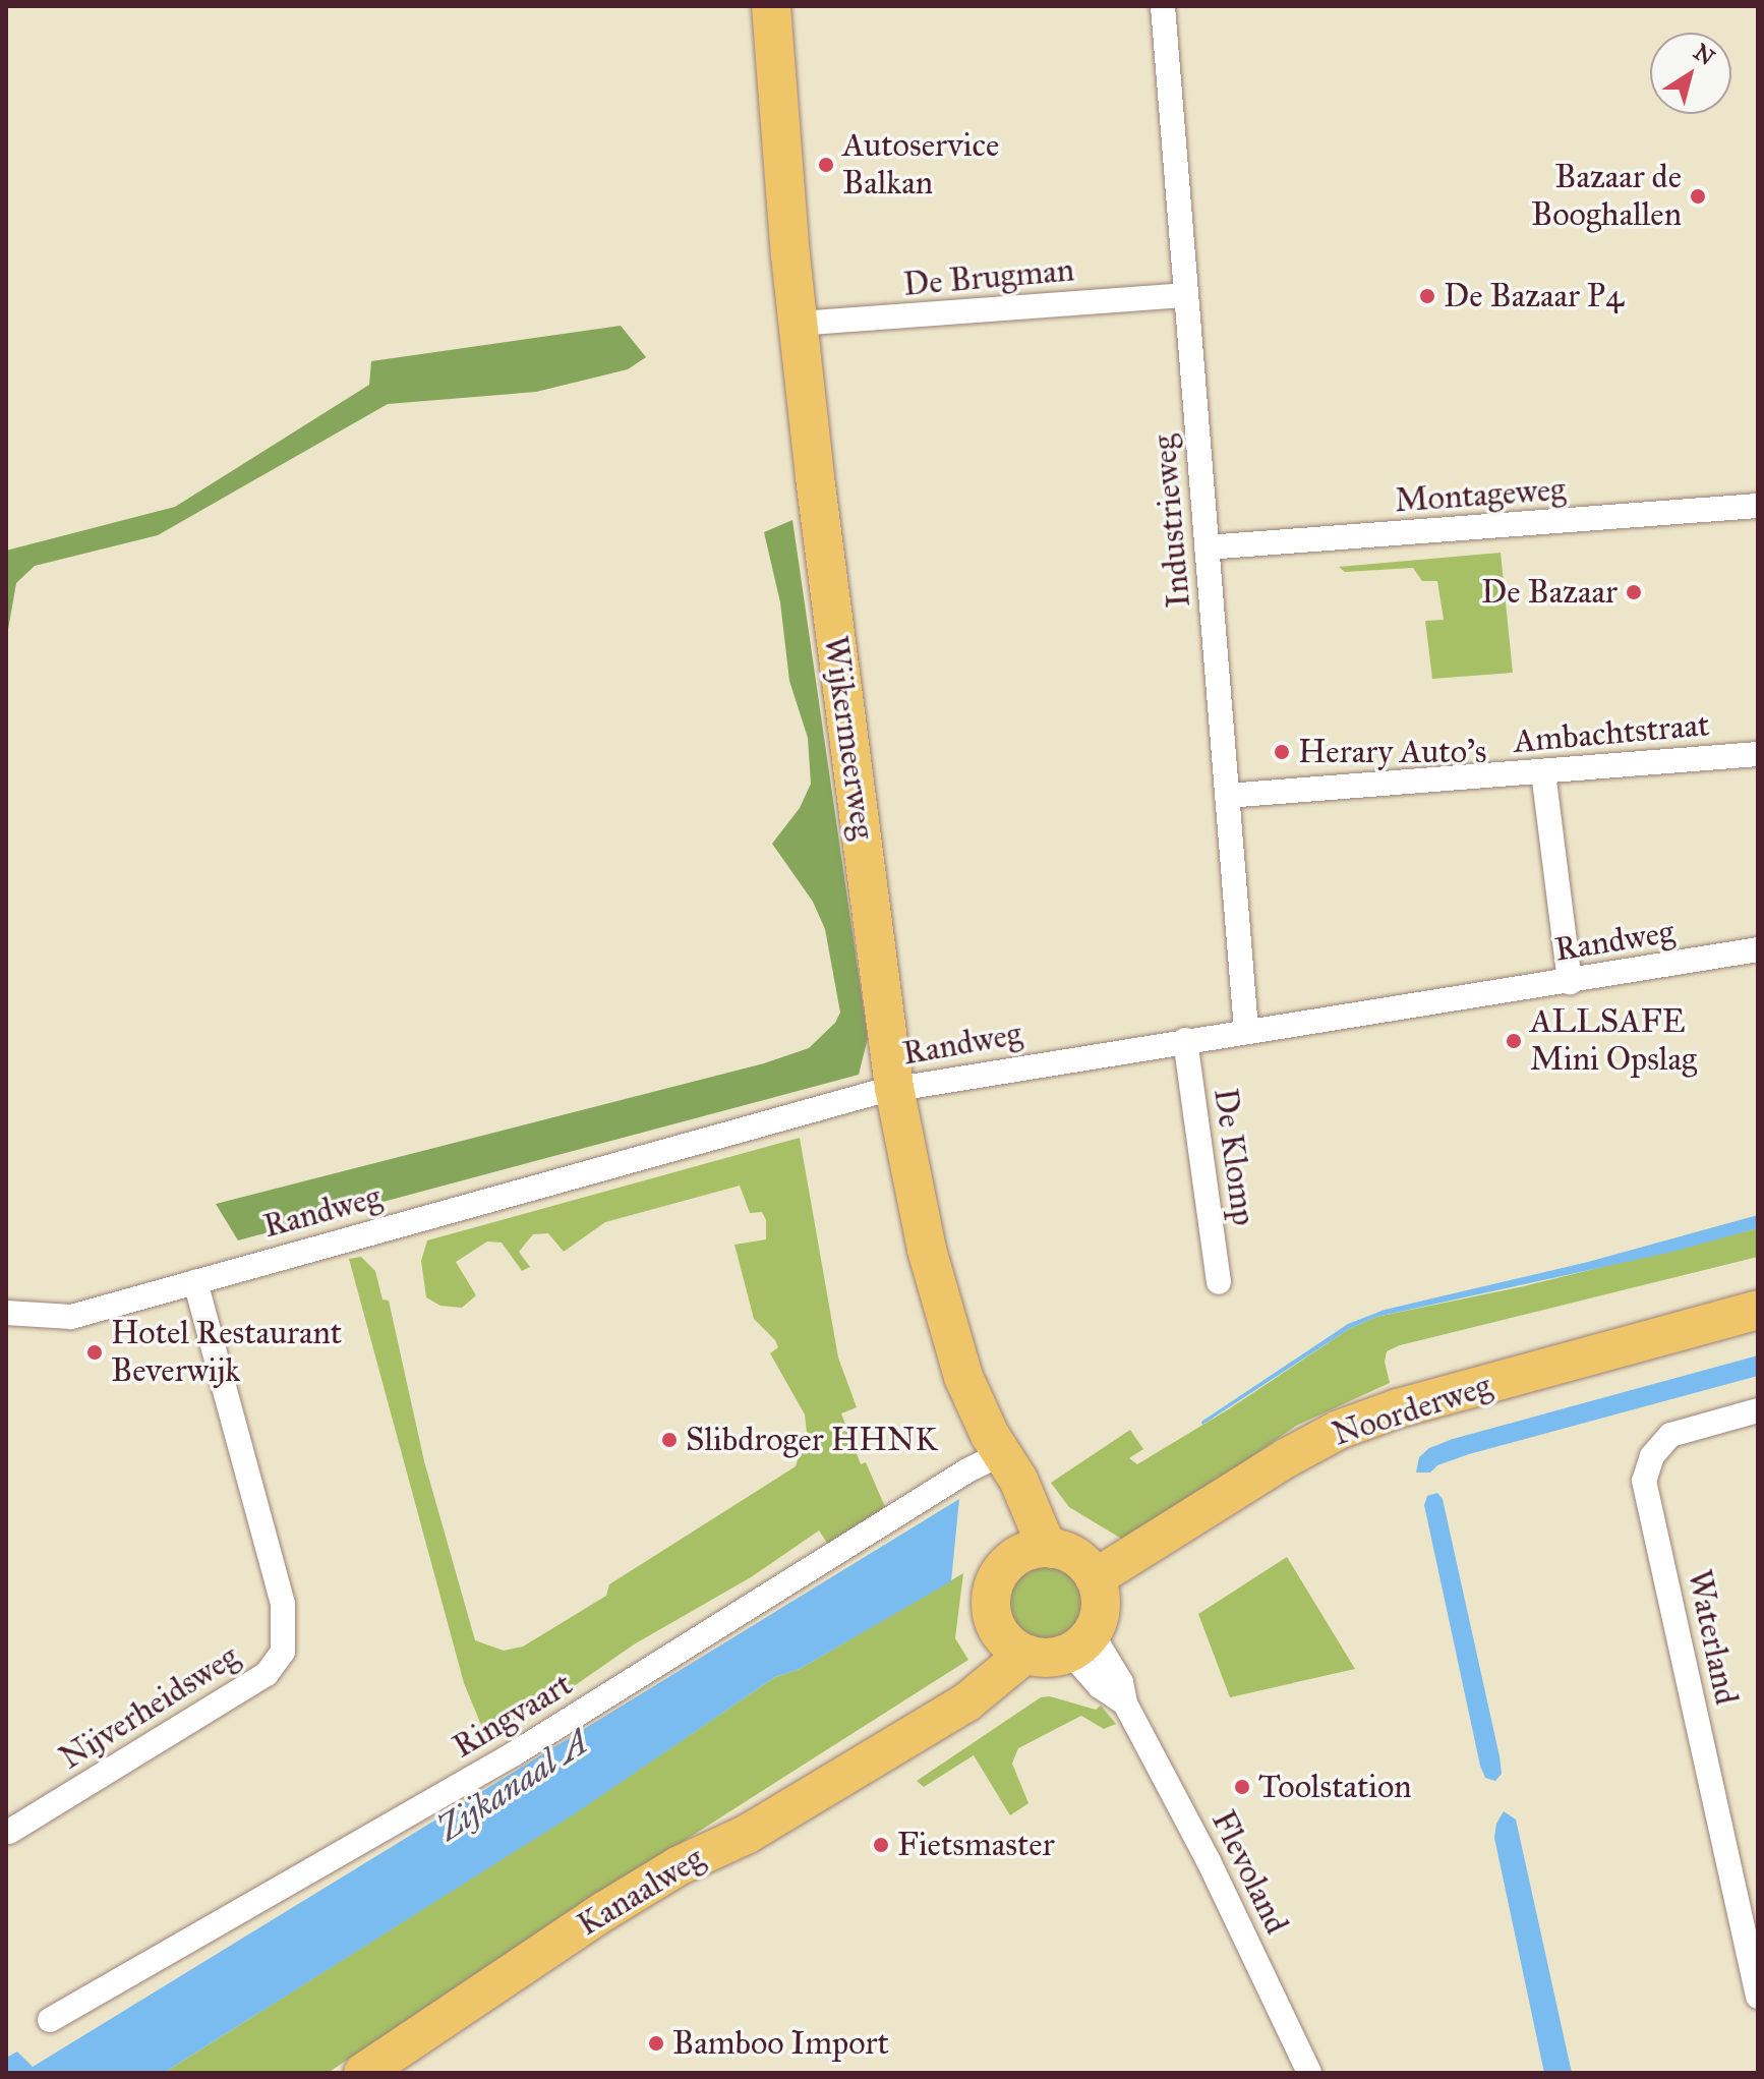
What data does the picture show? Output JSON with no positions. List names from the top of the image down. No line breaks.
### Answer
{"streets":{"main road":["Wijkermeerweg","Noorderweg","Kanaalweg"],"street":["De Brugman","Montageweg","Industrieweg","Ambachtstraat","Randweg","De Klomp","Waterland","Nijverheidsweg","Ringvaart","Flevoland"]},"crossings":[["De Brugman","Industrieweg"],["De Brugman","Wijkermeerweg"],["Montageweg","Industrieweg"],["Industrieweg","Ambachtstraat"],["Industrieweg","Randweg"],["Wijkermeerweg","Randweg"],["Wijkermeerweg","Noorderweg"],["Wijkermeerweg","Ringvaart"],["Wijkermeerweg","Flevoland"],["Wijkermeerweg","Kanaalweg"],["Randweg","De Klomp"],["Randweg","Nijverheidsweg"],["Noorderweg","Flevoland"],["Noorderweg","Kanaalweg"],["Flevoland","Kanaalweg"]],"water":["Zijkanaal A"],"places":["Autoservice Balkan","Bazaar de Booghallen","De Bazaar P4","De Bazaar","Herary Auto's","ALLSAFE Mini Opslag","Hotel Restaurant Beverwijk","Slibdroger HHNK","Toolstation","Fietsmaster","Bamboo Import"],"north":"top right"}
